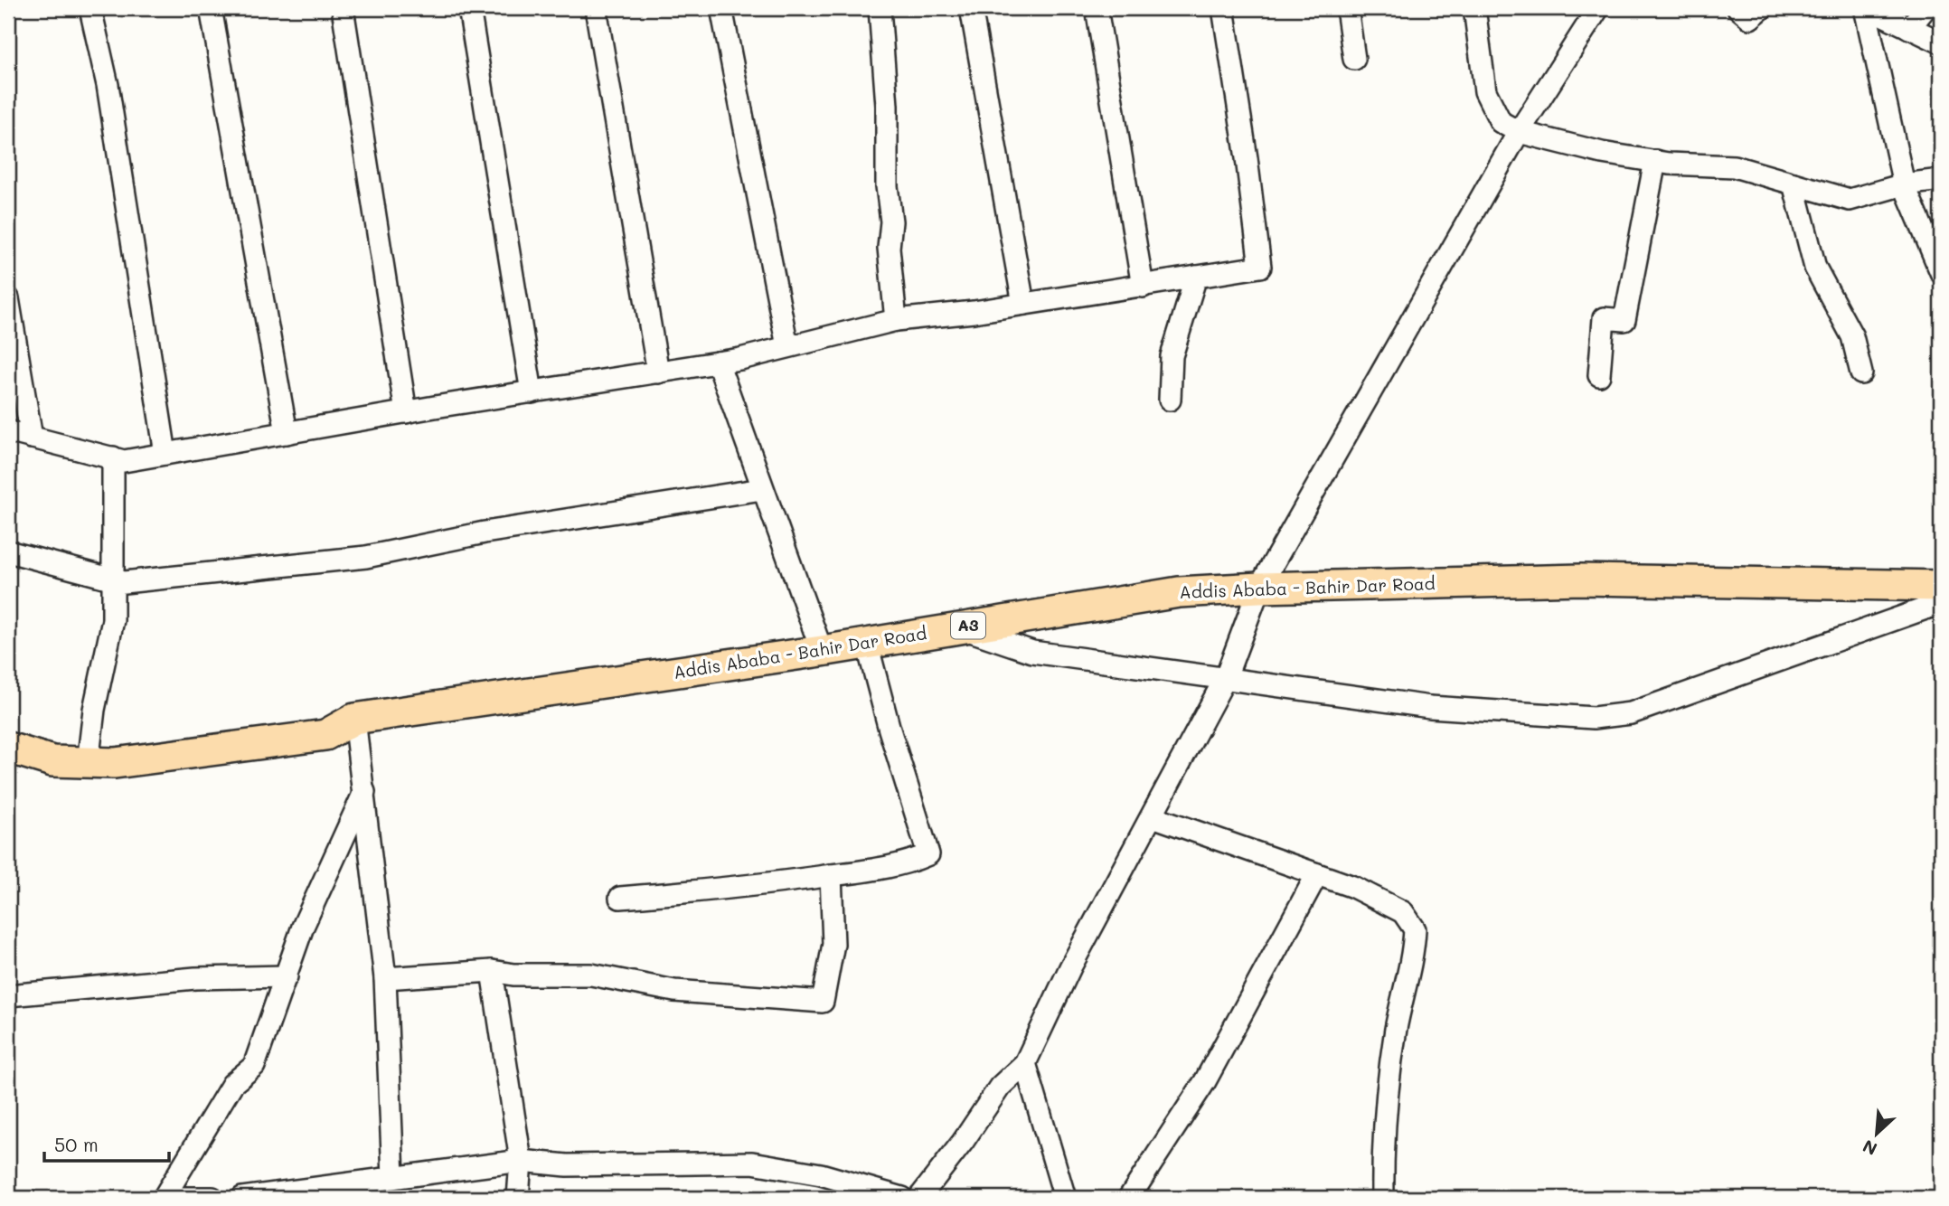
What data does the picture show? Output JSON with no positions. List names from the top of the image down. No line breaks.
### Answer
{"streets":{"highway":["Addis Ababa - Bahir Dar Road","A3"]},"scale_bar":"50 m","north":"bottom left"}
